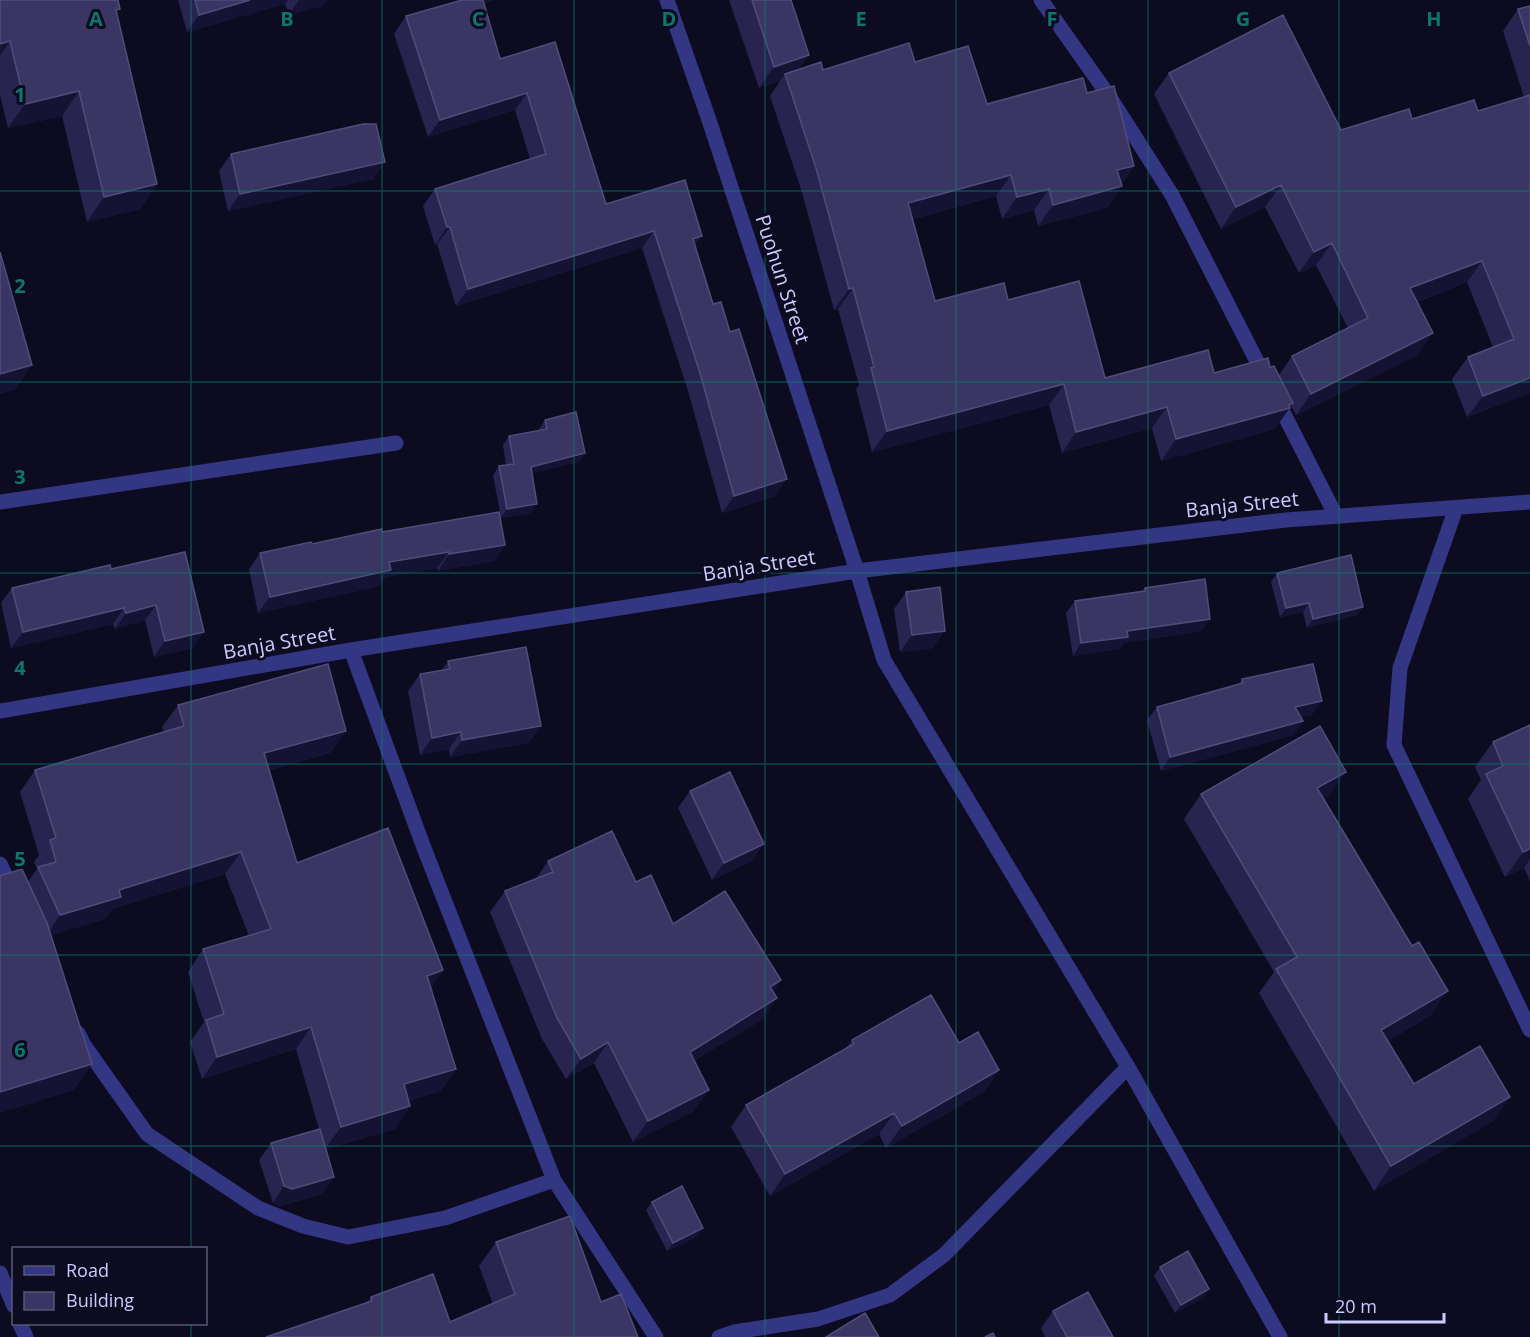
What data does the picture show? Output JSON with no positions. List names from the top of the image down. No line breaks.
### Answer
{"streets":{"street":["Puohun Street","Banja Street"]},"crossings":[["Puohun Street","Banja Street"]],"legend":["Road","Building"],"scale_bar":"20 m","grid":{"columns":["A","B","C","D","E","F","G","H"],"rows":["1","2","3","4","5","6"]}}
